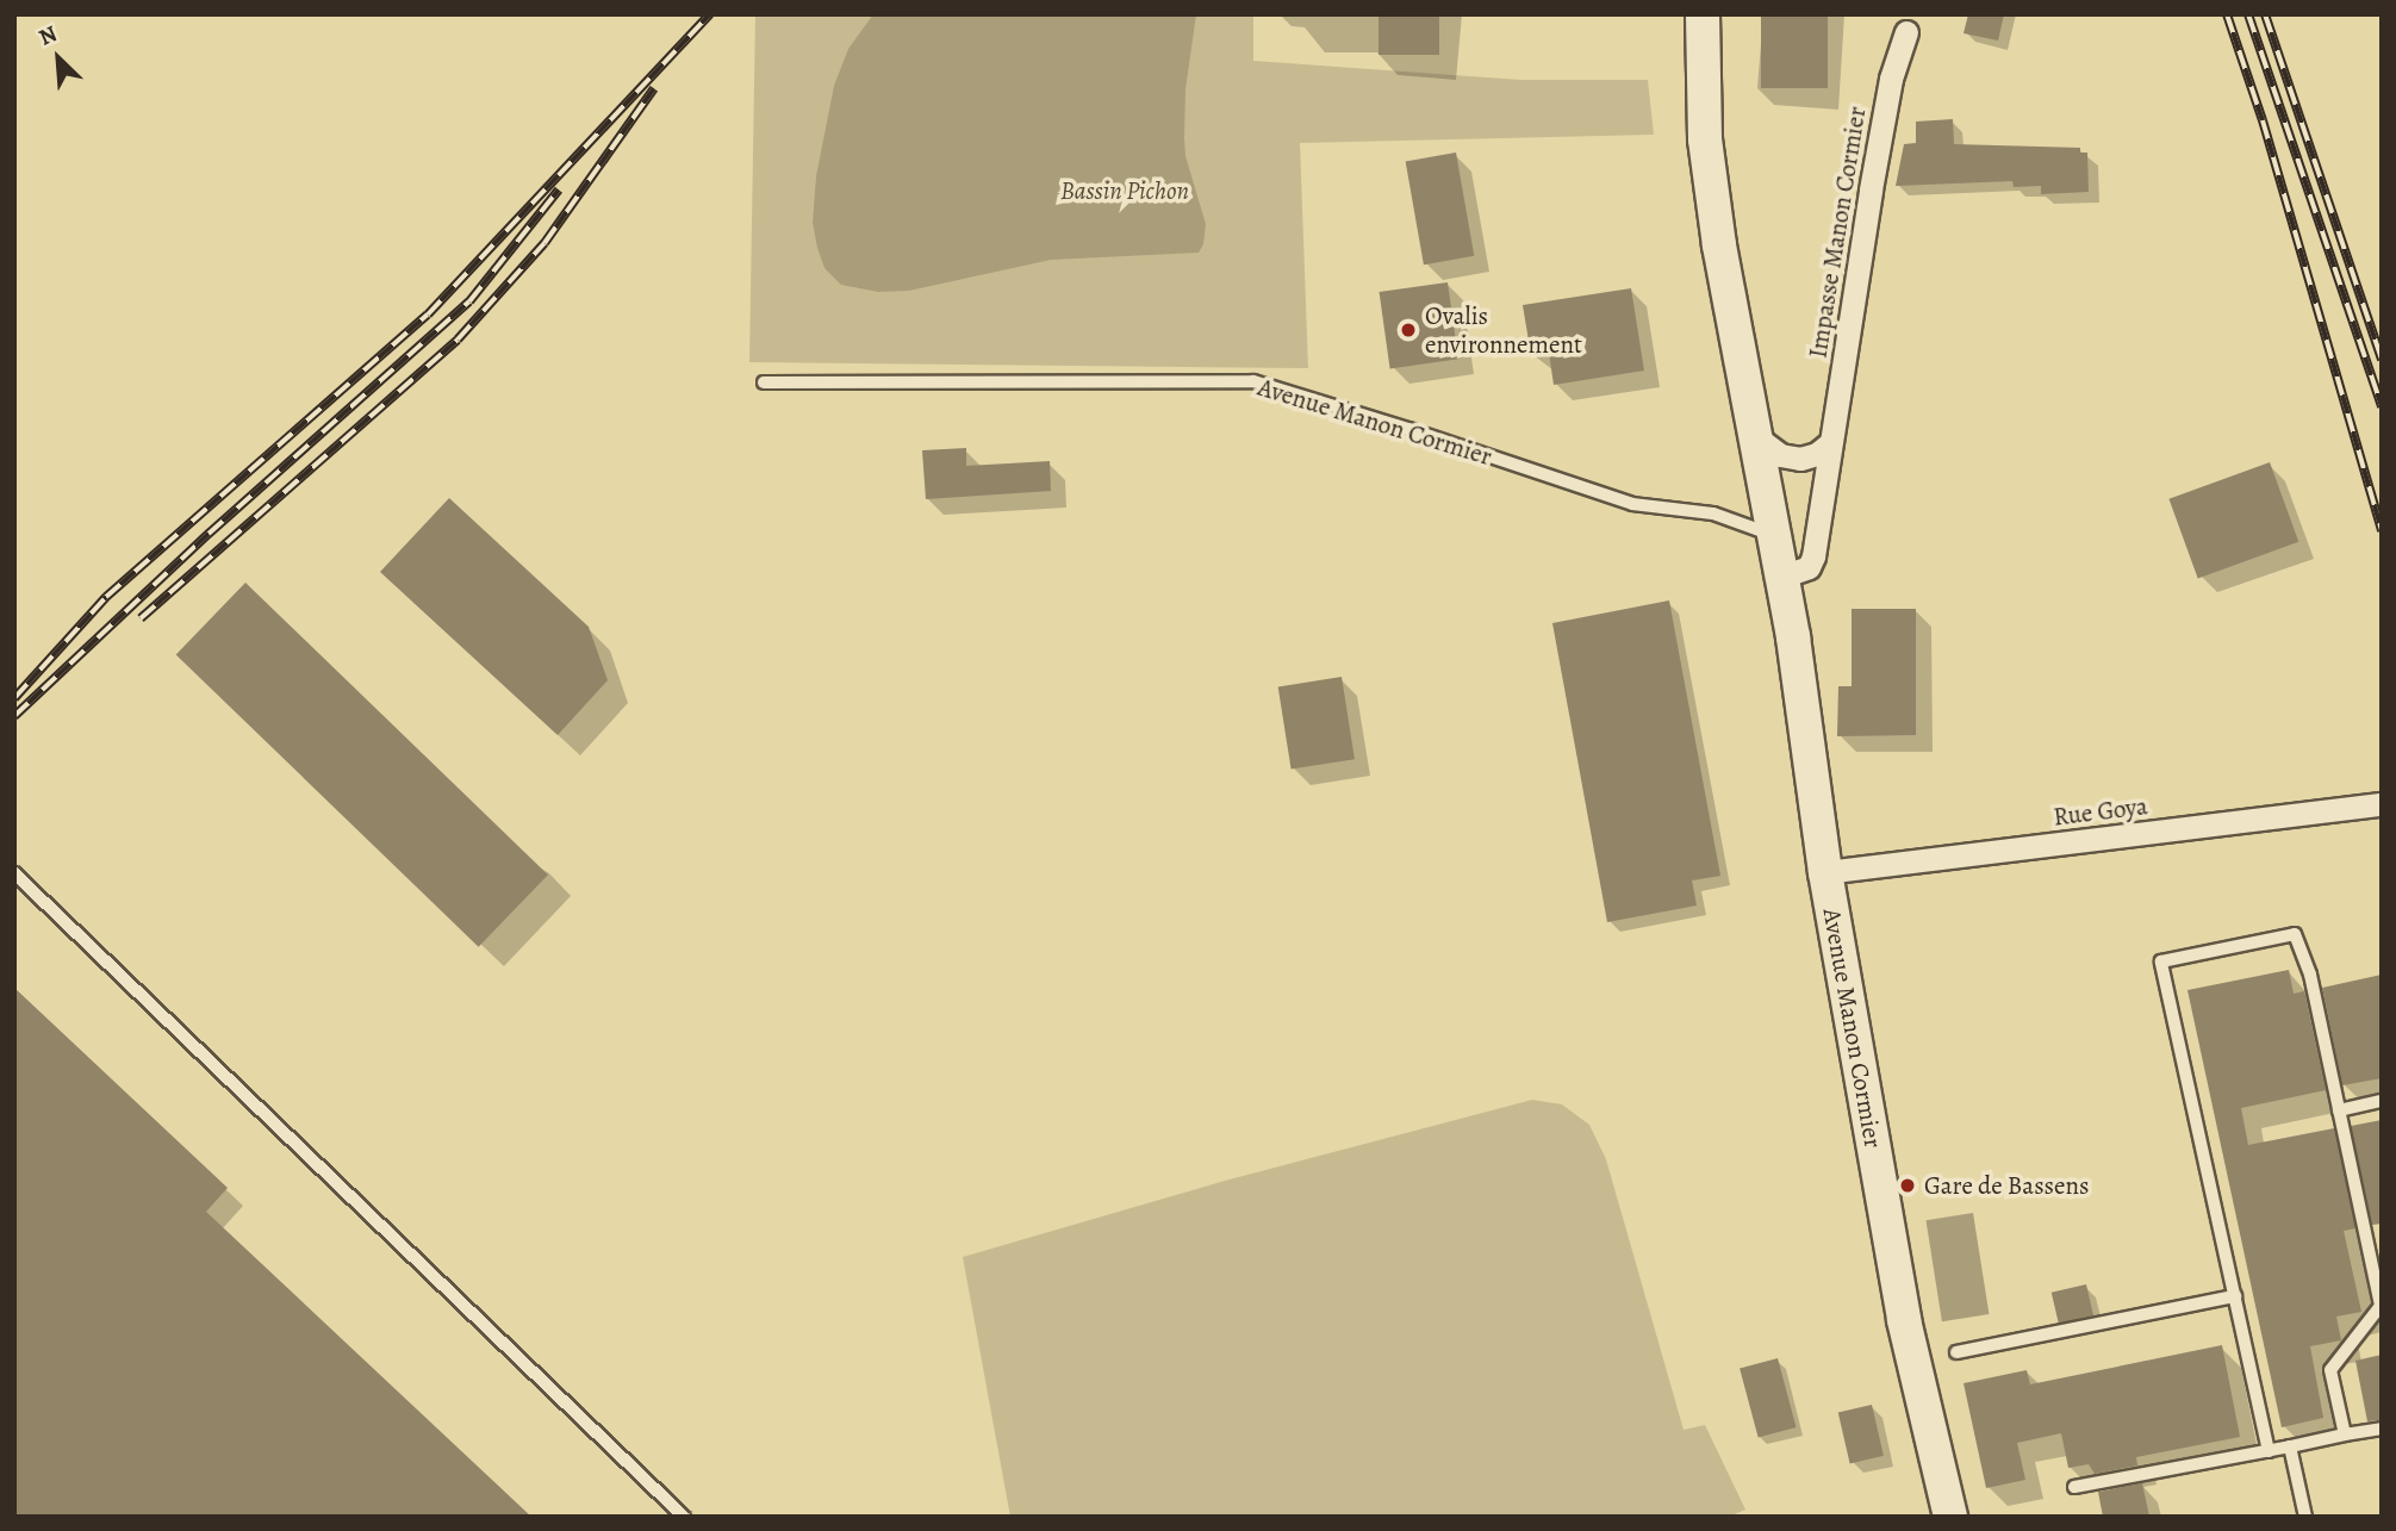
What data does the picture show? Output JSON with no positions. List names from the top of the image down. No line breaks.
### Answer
{"streets":{"street":["Impasse Manon Cormier","Avenue Manon Cormier","Rue Goya"]},"crossings":[["Impasse Manon Cormier","Avenue Manon Cormier"],["Avenue Manon Cormier","Rue Goya"]],"parks":["Bassin Pichon"],"places":["Ovalis environnement","Gare de Bassens"],"north":"top left"}
